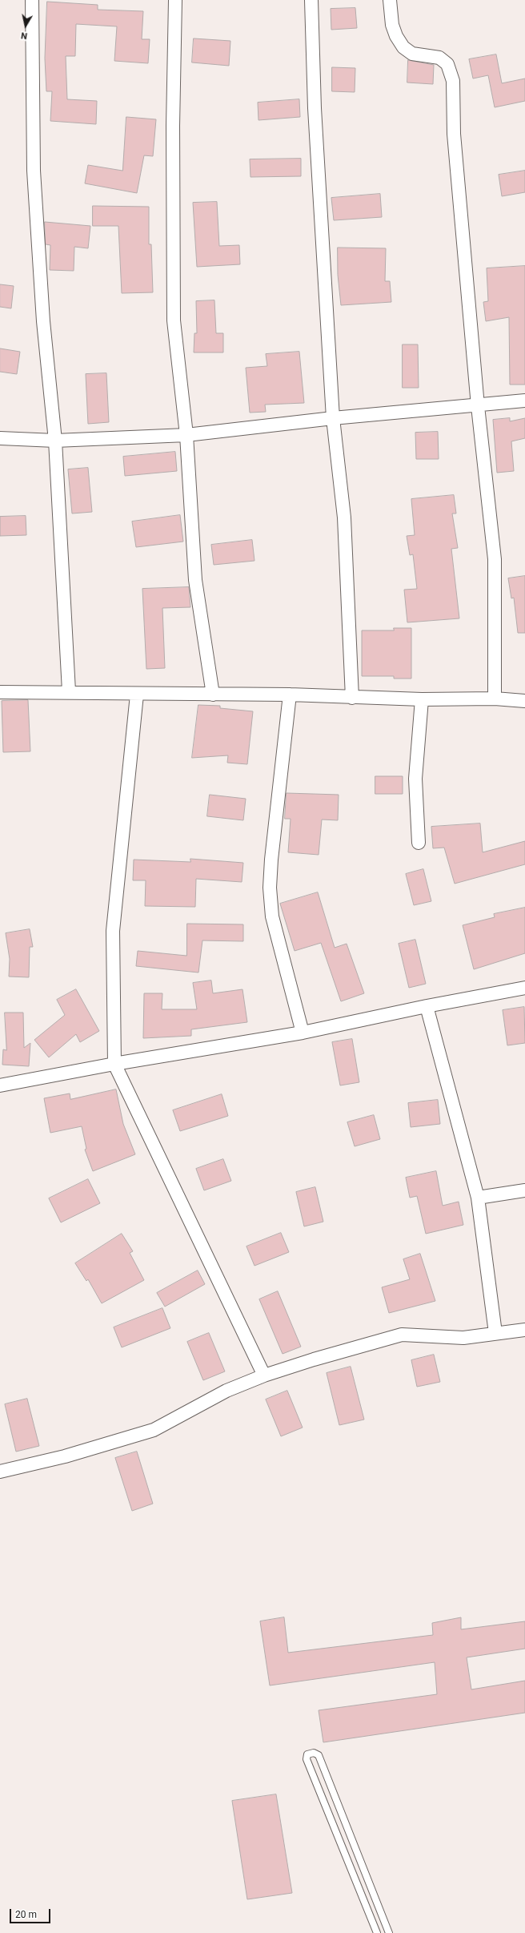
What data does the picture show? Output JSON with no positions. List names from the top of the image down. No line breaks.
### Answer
{"scale_bar":"20 m","north":"bottom"}
